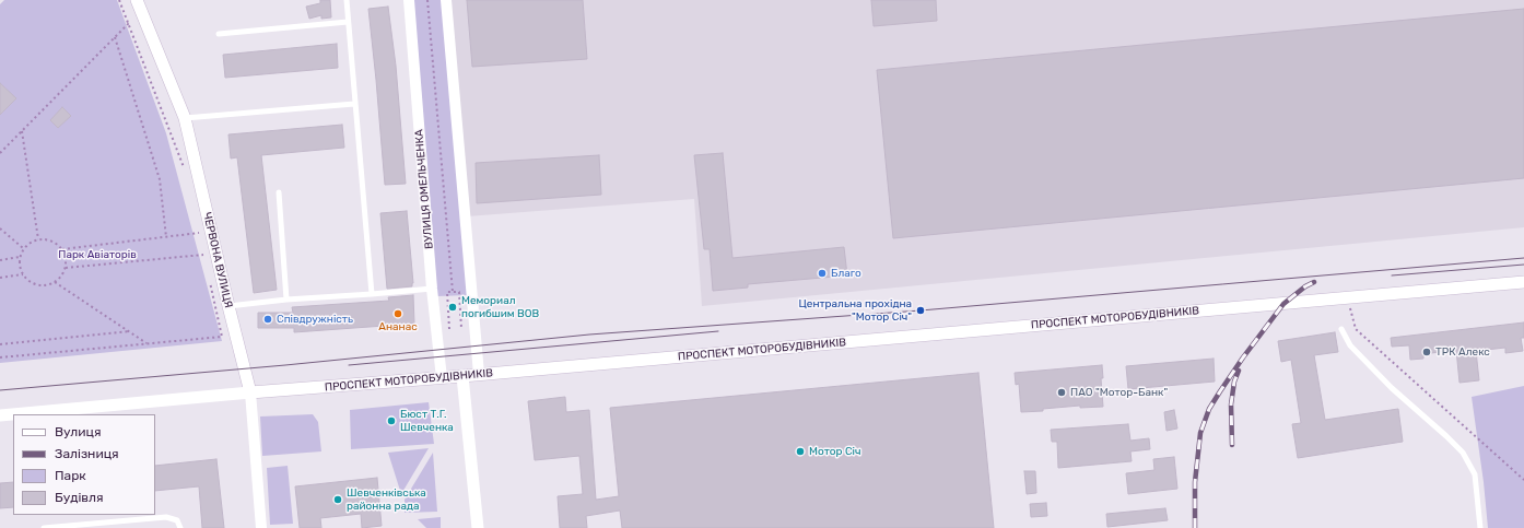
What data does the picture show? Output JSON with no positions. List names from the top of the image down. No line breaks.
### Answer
{"streets":{"main road":["ЧЕРВОНА ВУЛИЦЯ","ПРОСПЕКТ МОТОРОБУДІВНИКІВ"],"street":["ВУЛИЦЯ ОМЕЛЬЧЕНКА"]},"crossings":[["ВУЛИЦЯ ОМЕЛЬЧЕНКА","ПРОСПЕКТ МОТОРОБУДІВНИКІВ"],["ЧЕРВОНА ВУЛИЦЯ","ПРОСПЕКТ МОТОРОБУДІВНИКІВ"]],"parks":["Парк Авіаторів"],"places":["Благо","Мемориал погибшим ВОВ","Центральна прохідна \"Мотор Січ\"","Ананас","Співдружність","ТРК Алекс","ПАО \"Мотор-Банк\"","Бюст Т.Г. Шевченка","Мотор Січ","Шевченківська районна рада"],"legend":["Вулиця","Залізниця","Парк","Будівля"]}
